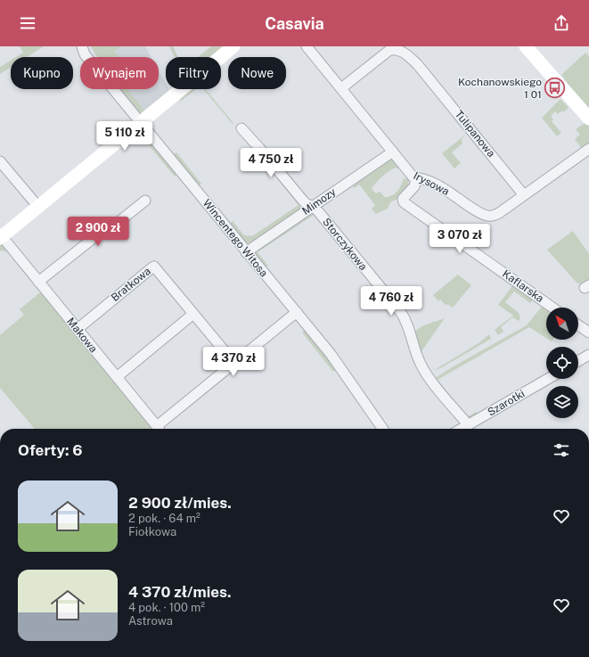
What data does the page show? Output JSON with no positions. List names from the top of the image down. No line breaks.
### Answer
{"streets":{"street":["Tulipanowa","Irysowa","Mimozy","Wincentego Witosa","Storczykowa","Bratkowa","Kaflarska","Makowa","Szarotki"]},"crossings":[["Tulipanowa","Irysowa"],["Irysowa","Mimozy"],["Irysowa","Kaflarska"],["Mimozy","Wincentego Witosa"],["Mimozy","Storczykowa"],["Storczykowa","Szarotki"],["Bratkowa","Makowa"]],"places":{"bus stop":["Kochanowskiego 1 01"]},"north":"top left","page":{"header":"Casavia","chip":["Kupno","Wynajem","Filtry","Nowe"],"price":["5 110 zł","4 750 zł","2 900 zł","3 070 zł","4 760 zł","4 370 zł"],"heading":"Oferty: 6","list":[{"name":"2 900 zł/mies.","note":"2 pok. · 64 m² · Fiołkowa"},{"name":"4 370 zł/mies.","note":"4 pok. · 100 m² · Astrowa"}]}}
